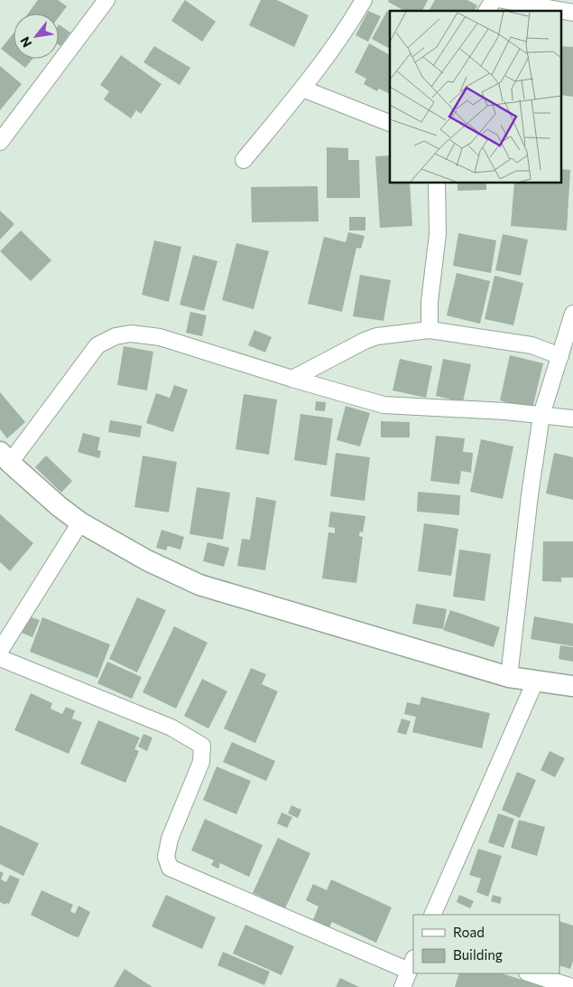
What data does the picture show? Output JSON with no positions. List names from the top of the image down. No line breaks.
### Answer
{"legend":["Road","Building"],"north":"bottom left"}
